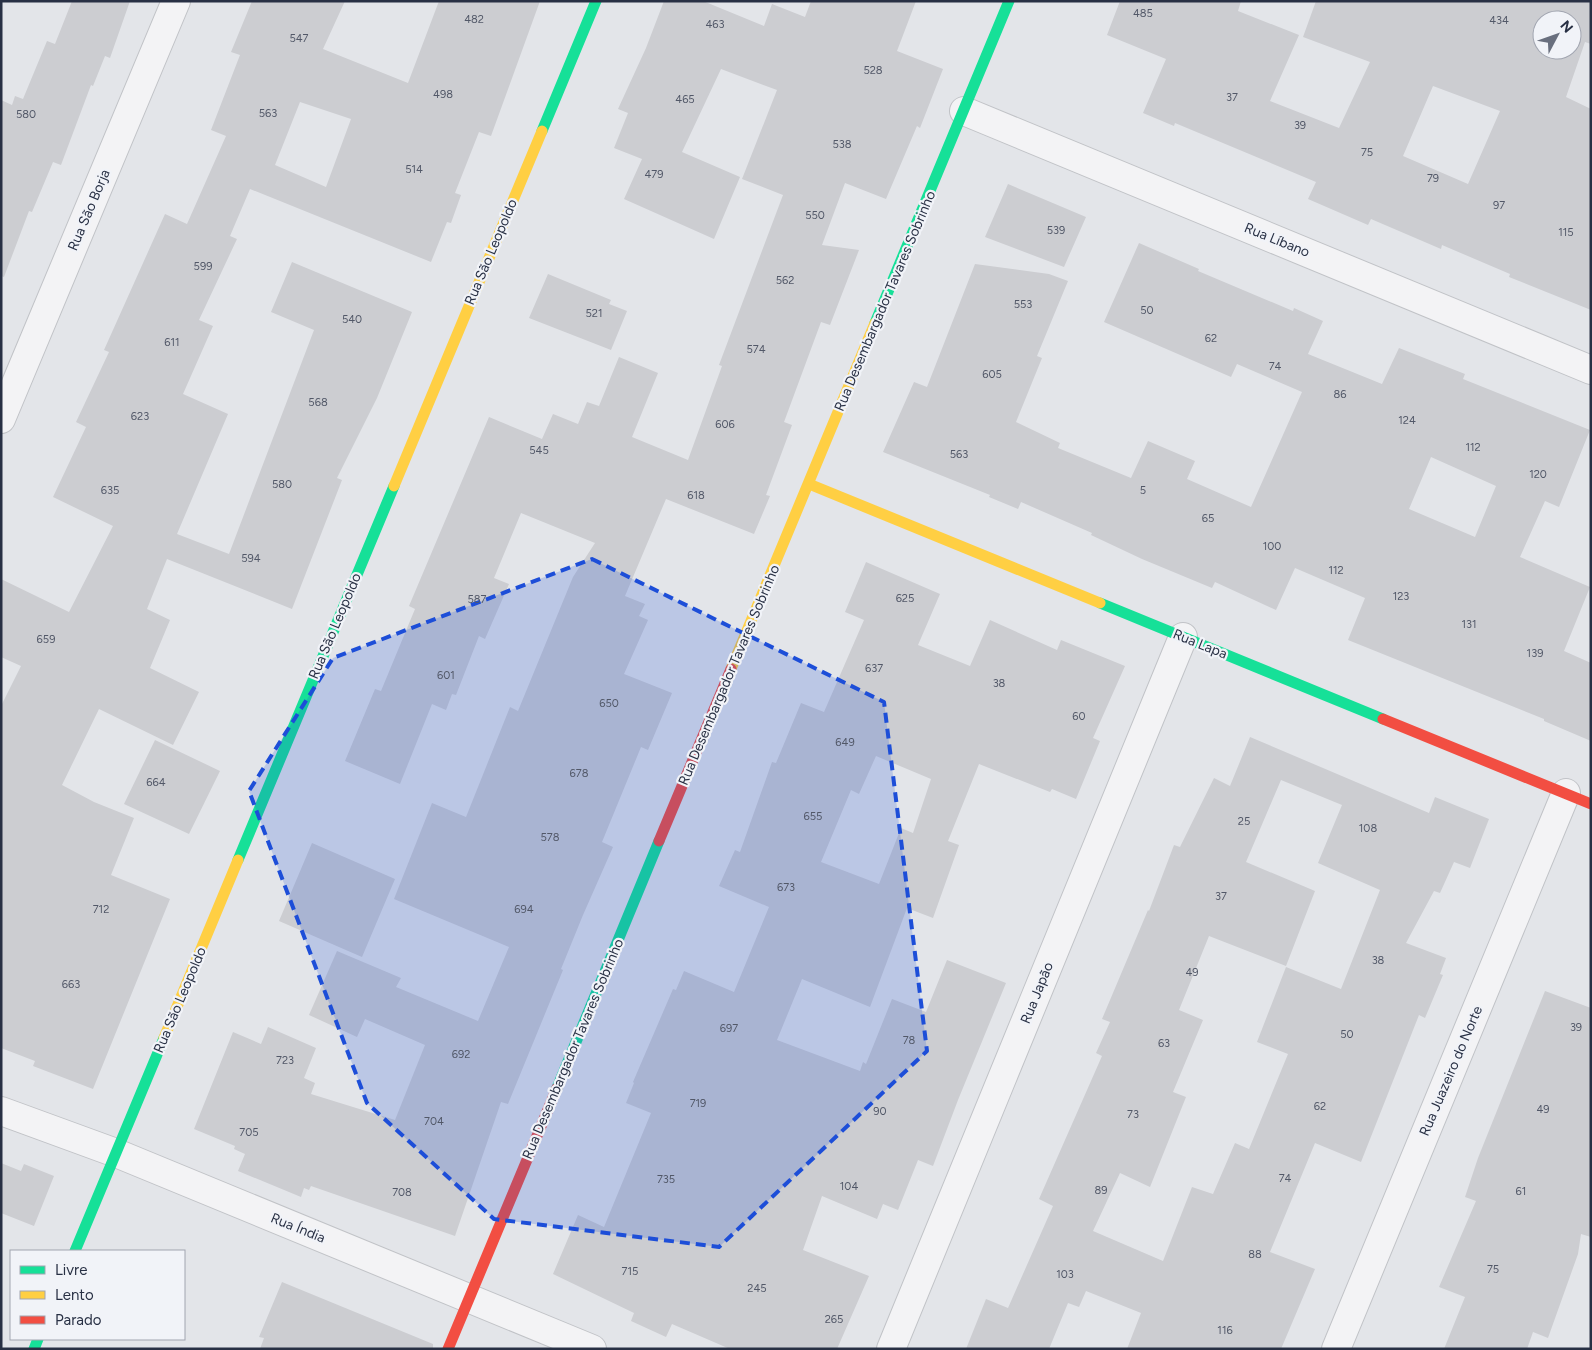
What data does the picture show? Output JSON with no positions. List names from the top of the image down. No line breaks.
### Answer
{"streets":{"street":["Rua São Borja","Rua Líbano","Rua São Leopoldo","Rua Desembargador Tavares Sobrinho","Rua Lapa","Rua Japão","Rua Juazeiro do Norte","Rua Índia"]},"crossings":[["Rua Líbano","Rua Desembargador Tavares Sobrinho"],["Rua São Leopoldo","Rua Índia"],["Rua Desembargador Tavares Sobrinho","Rua Lapa"],["Rua Desembargador Tavares Sobrinho","Rua Índia"],["Rua Lapa","Rua Japão"],["Rua Lapa","Rua Juazeiro do Norte"]],"house_numbers":["485","482","434","463","547","528","498","37","465","563","580","39","538","75","514","479","79","97","550","539","115","599","562","553","50","521","540","62","611","574","74","605","86","568","623","124","606","112","545","563","120","580","635","5","618","65","100","594","112","123","625","587","131","659","139","637","601","38","650","60","649","678","664","655","25","108","578","673","37","712","694","38","49","663","39","697","50","78","63","692","723","719","62","49","90","73","704","705","74","735","104","89","61","708","88","75","715","103","245","265","116"],"legend":["Livre","Lento","Parado"],"north":"top right"}
